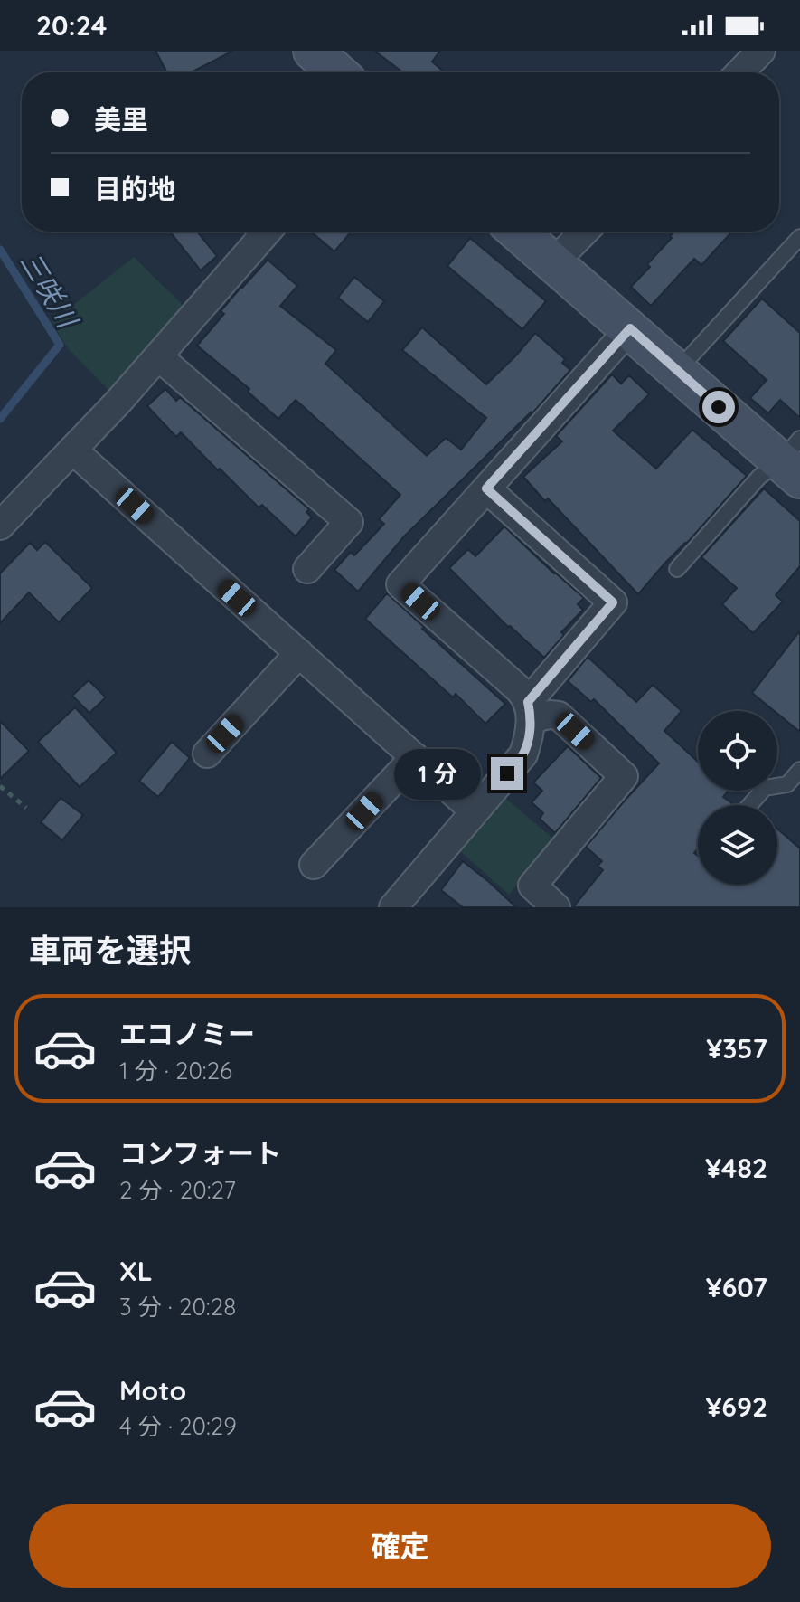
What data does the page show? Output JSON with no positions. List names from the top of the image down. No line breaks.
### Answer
{"water":["三咲川"],"page":{"status":"20:24","banner":["美里","目的地"],"bubble":"1 分","heading":"車両を選択","list":[{"name":"エコノミー","note":"1 分 · 20:26","value":"¥357"},{"name":"コンフォート","note":"2 分 · 20:27","value":"¥482"},{"name":"XL","note":"3 分 · 20:28","value":"¥607"},{"name":"Moto","note":"4 分 · 20:29","value":"¥692"}],"buttons":"確定"}}
